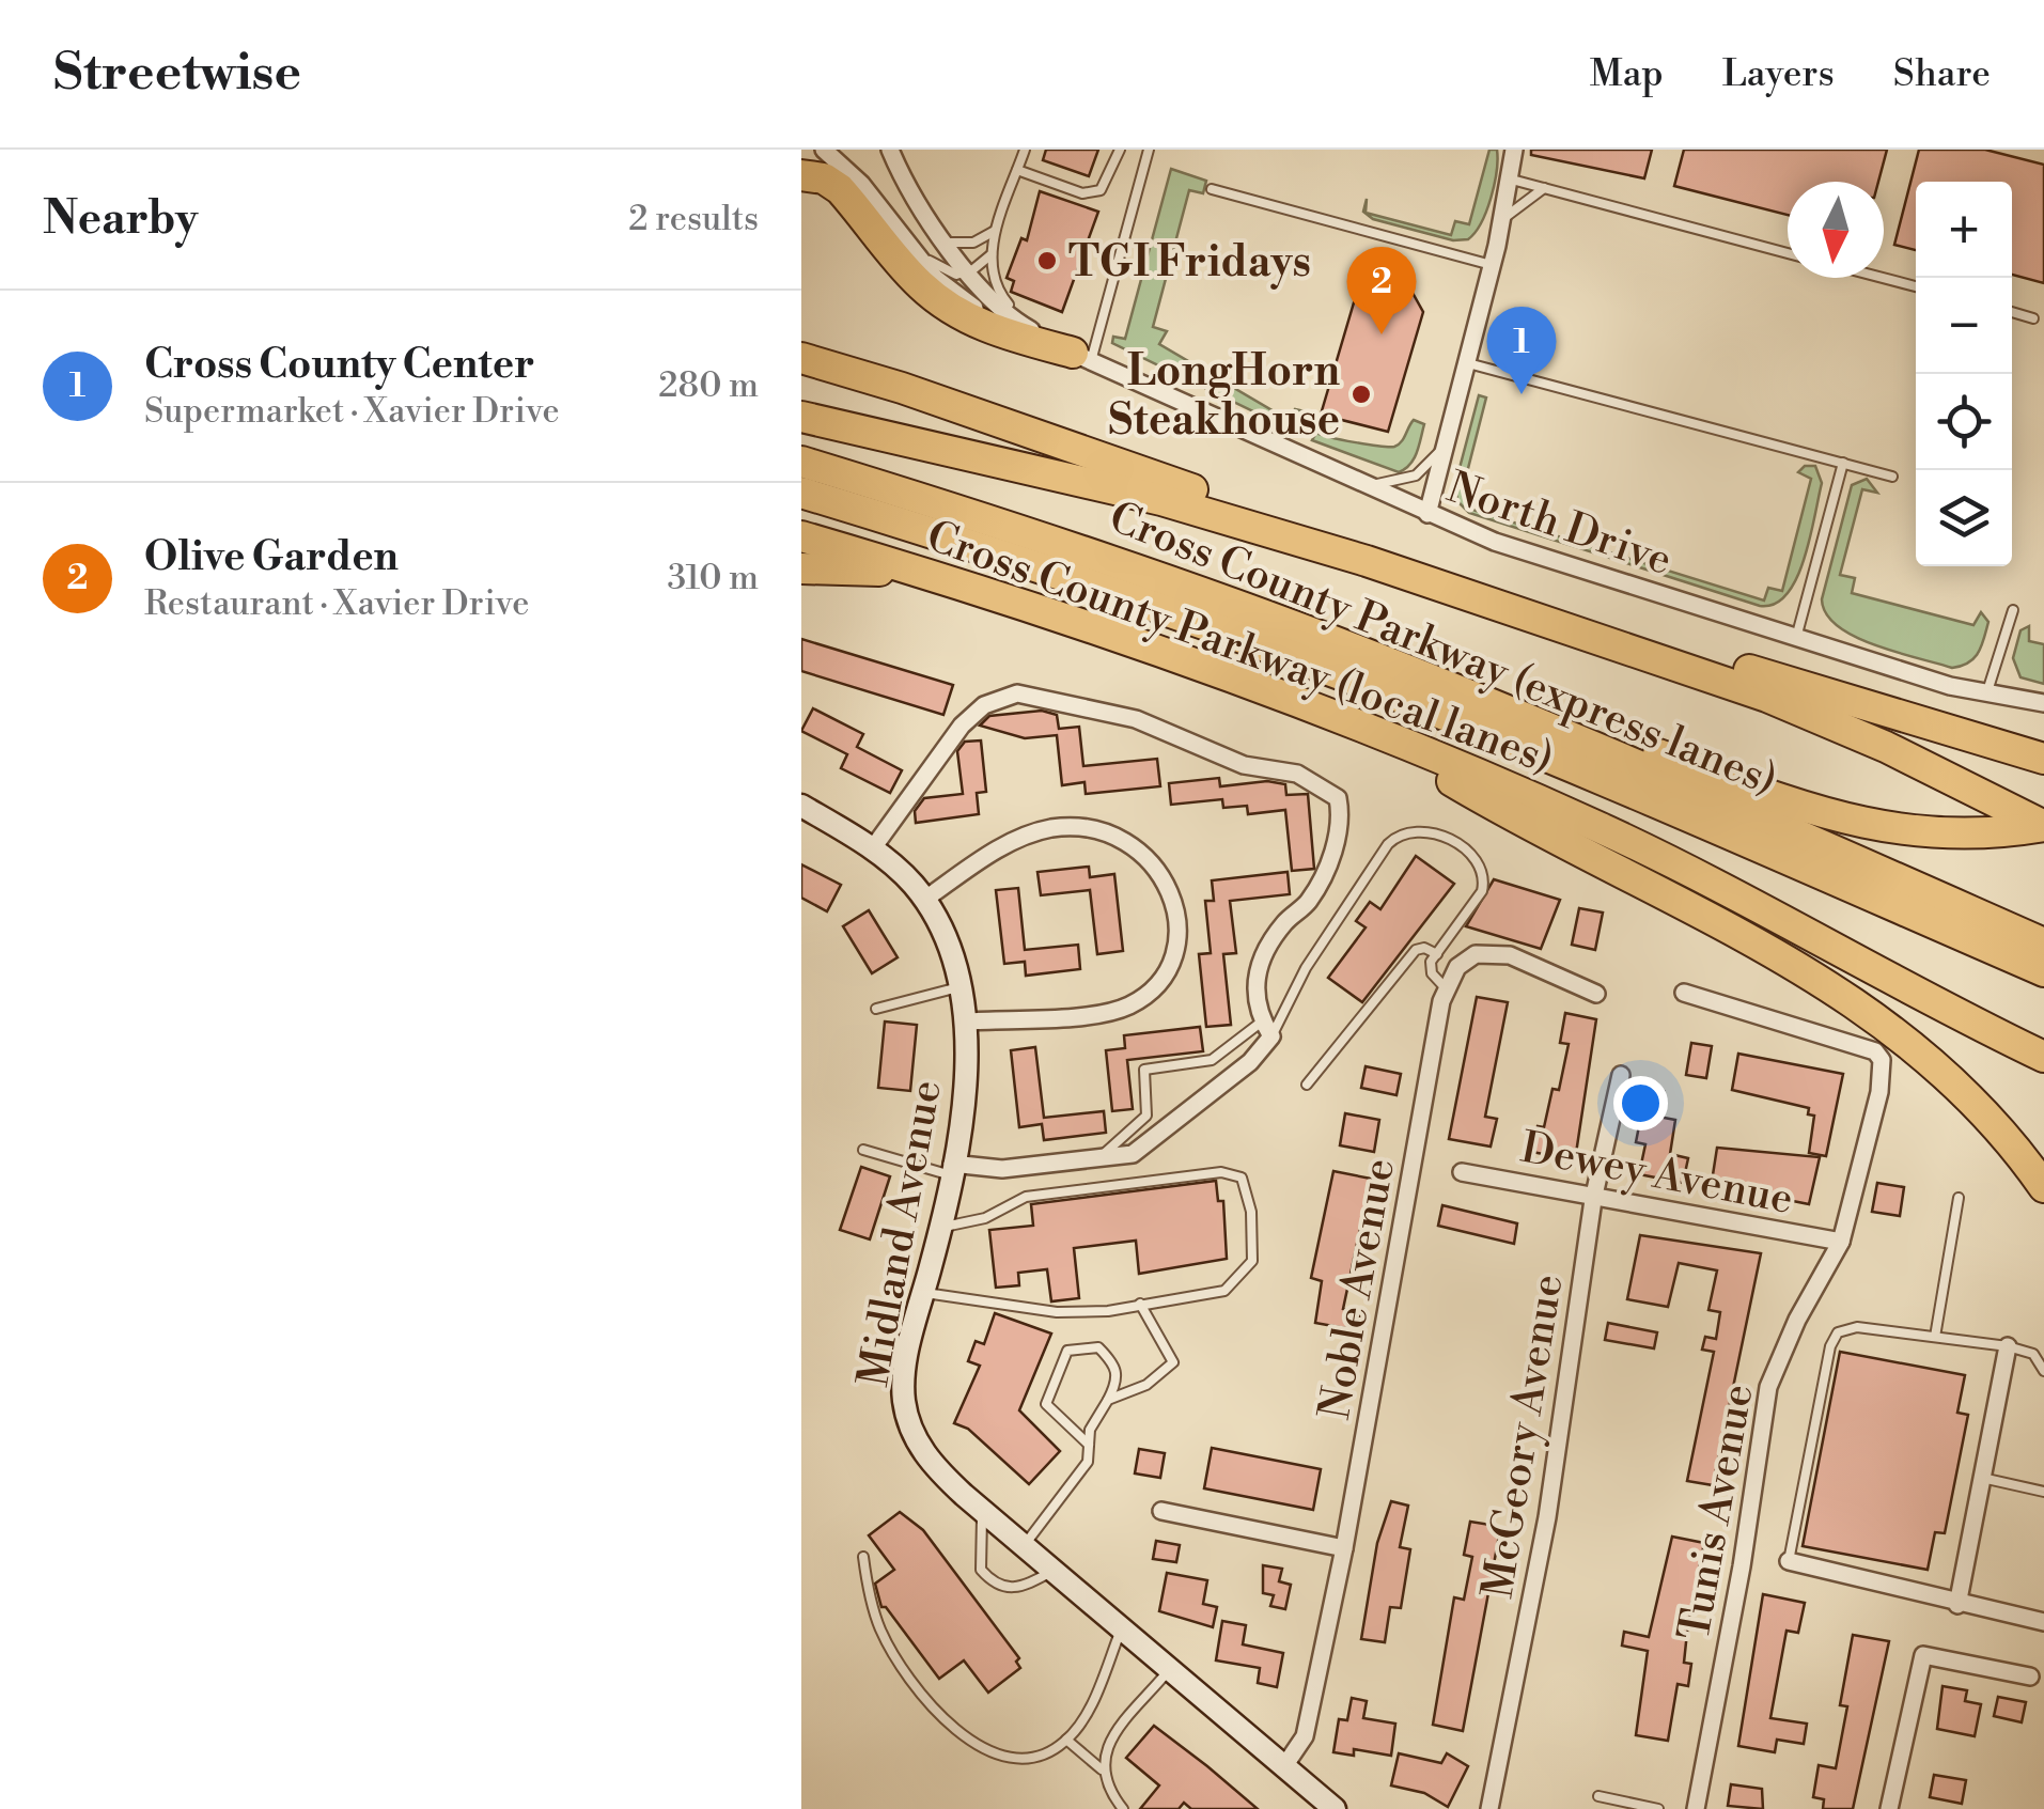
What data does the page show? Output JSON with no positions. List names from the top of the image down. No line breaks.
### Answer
{"streets":{"highway":["Cross County Parkway (local lanes)","Cross County Parkway (express lanes)"],"street":["North Drive","Dewey Avenue","Midland Avenue","Noble Avenue","McGeory Avenue","Tunis Avenue"]},"crossings":[["Dewey Avenue","McGeory Avenue"],["Dewey Avenue","Tunis Avenue"],["Midland Avenue","Noble Avenue"]],"places":["TGI Fridays","LongHorn Steakhouse"],"north":"bottom","page":{"header":"Streetwise","nav":["Map","Layers","Share"],"heading":["Nearby","2 results"],"map_buttons":["+","−"],"pins":["2","1"],"list":[{"mark":"1","name":"Cross County Center","note":"Supermarket · Xavier Drive","value":"280 m"},{"mark":"2","name":"Olive Garden","note":"Restaurant · Xavier Drive","value":"310 m"}]}}
